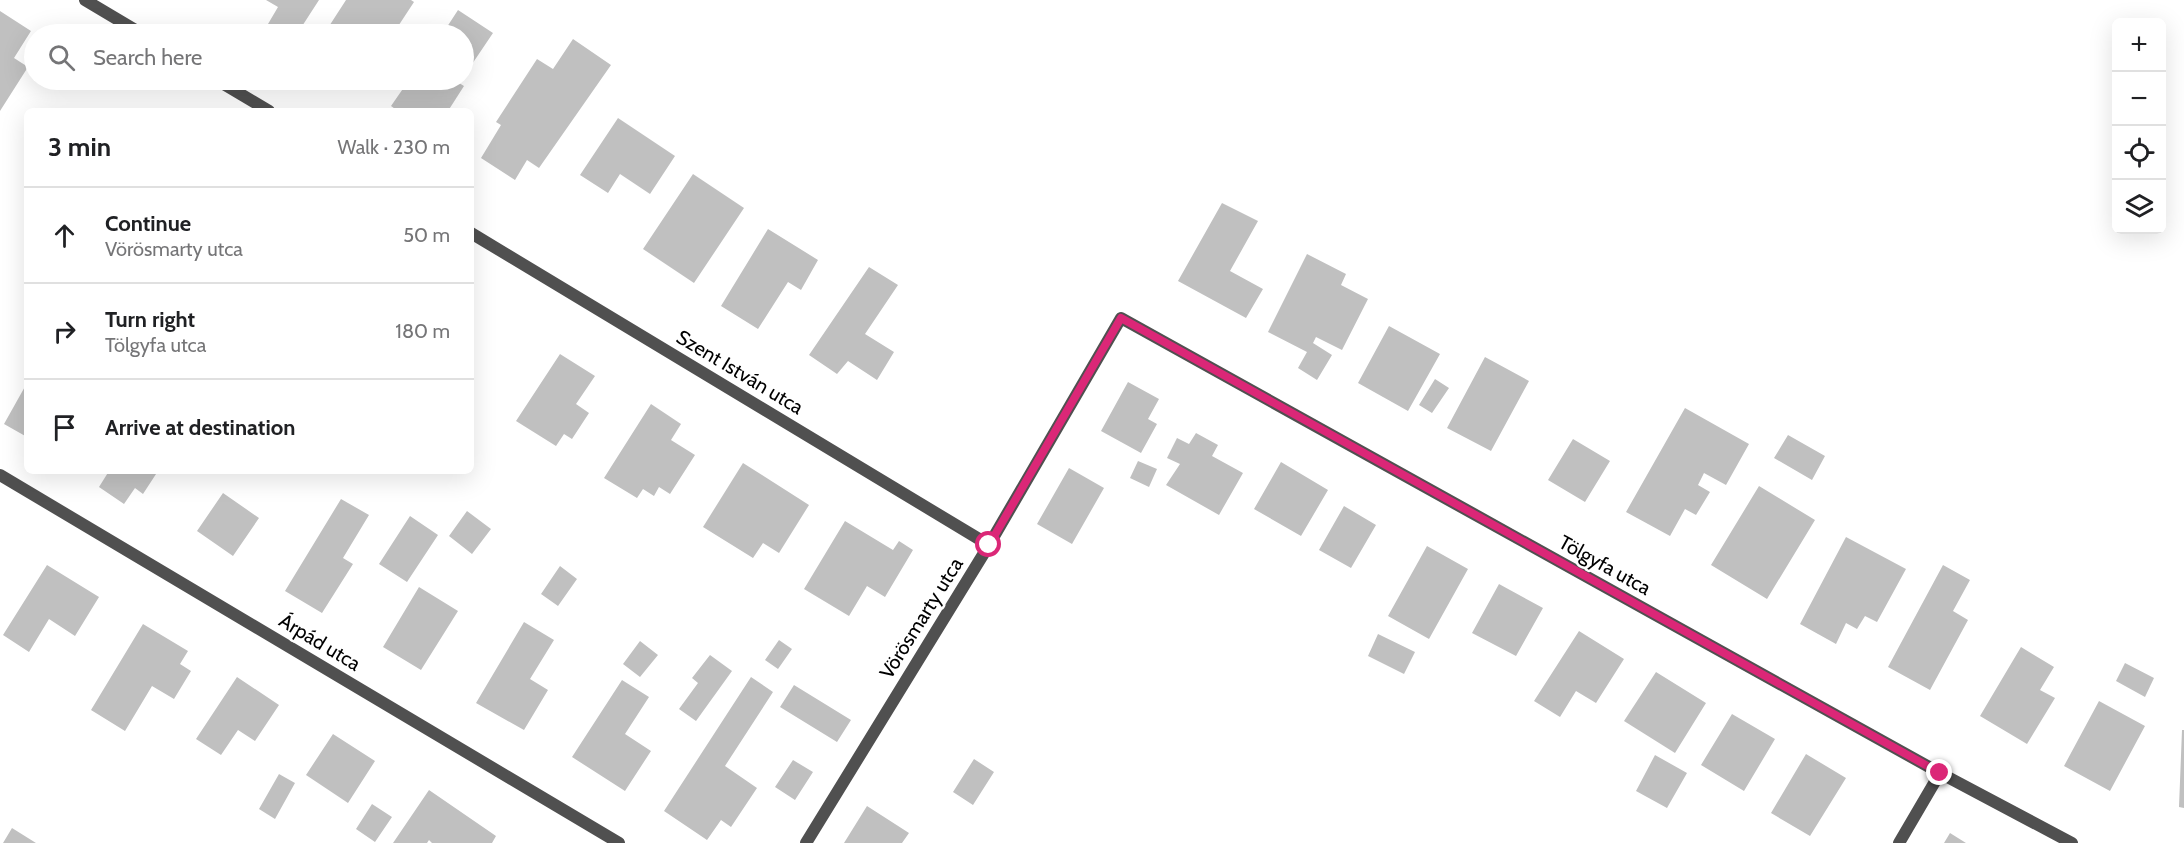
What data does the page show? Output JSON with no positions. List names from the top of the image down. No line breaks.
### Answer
{"streets":{"street":["Szent István utca","Tölgyfa utca","Vörösmarty utca","Árpád utca"]},"crossings":[["Szent István utca","Vörösmarty utca"],["Tölgyfa utca","Vörösmarty utca"]],"page":{"map_buttons":["+","−"],"search":"Search here","heading":["3 min","Walk · 230 m"],"list":[["Continue","Vörösmarty utca","50 m"],["Turn right","Tölgyfa utca","180 m"],"Arrive at destination"]}}
